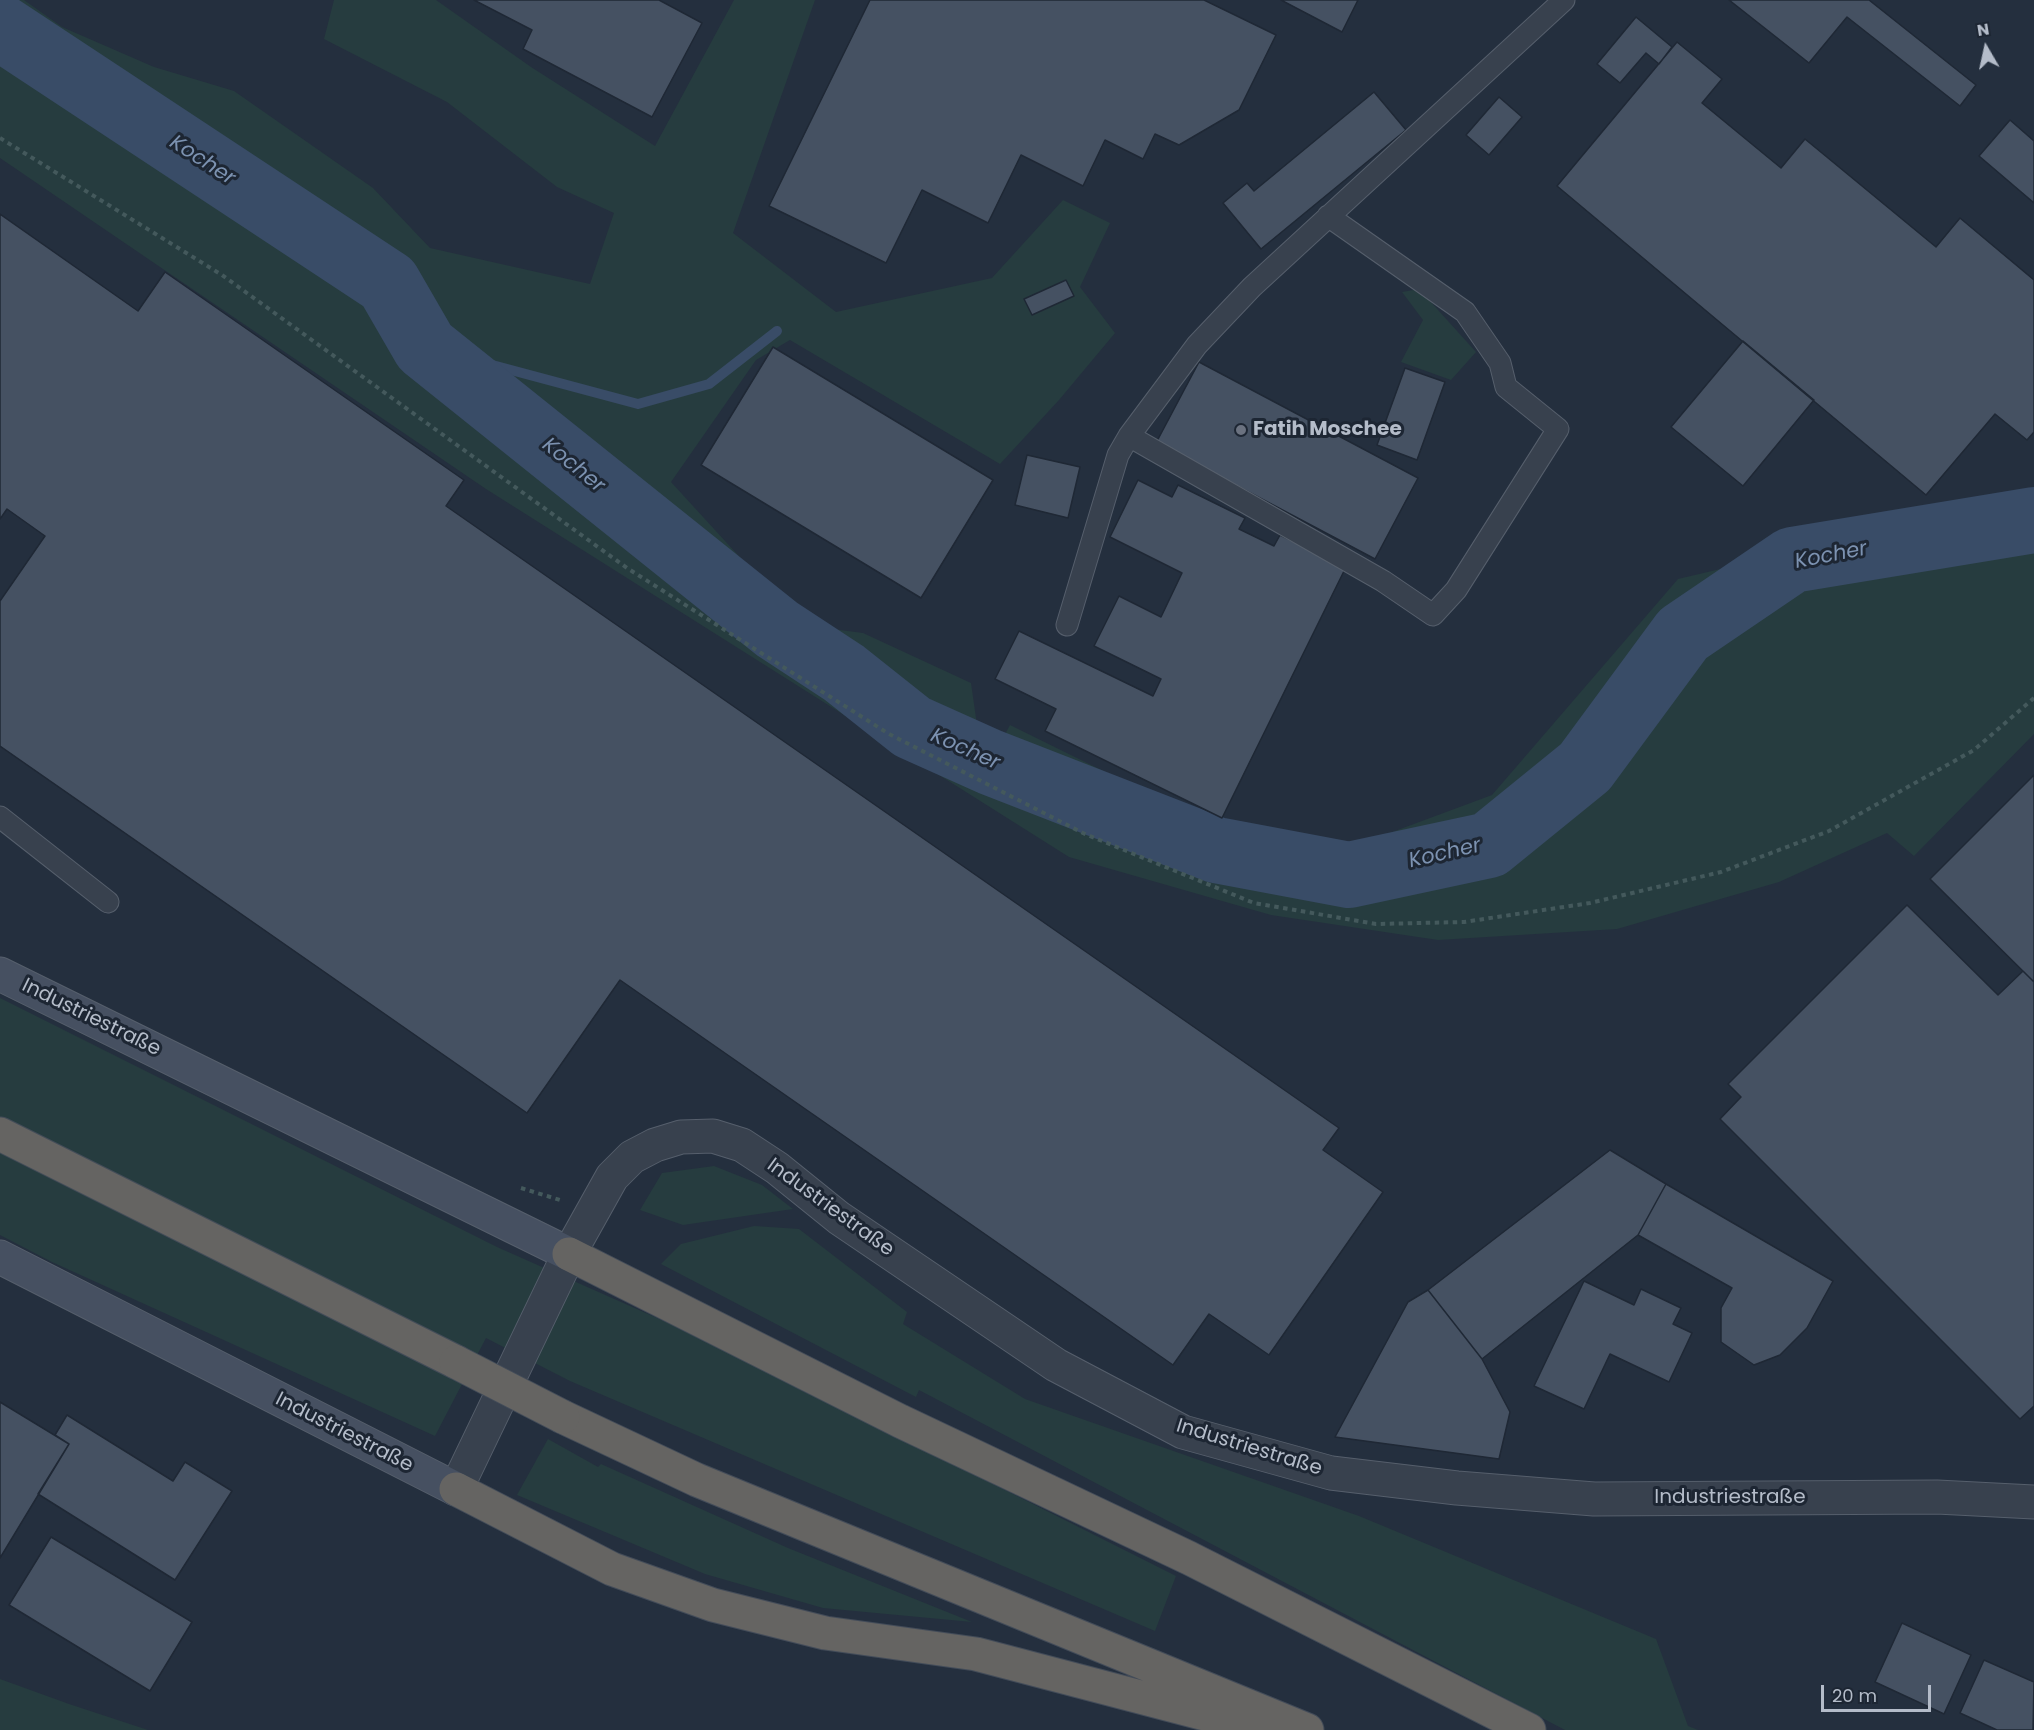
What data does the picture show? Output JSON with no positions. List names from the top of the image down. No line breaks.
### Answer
{"streets":{"main road":["Industriestraße"]},"water":["Kocher"],"places":["Fatih Moschee"],"scale_bar":"20 m","north":"top"}
